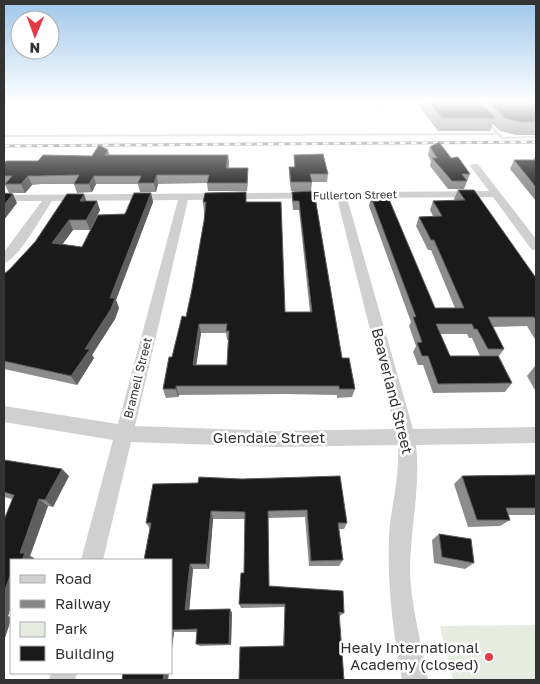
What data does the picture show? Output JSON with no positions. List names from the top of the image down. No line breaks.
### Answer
{"streets":{"street":["Fullerton Street","Bramell Street","Beaverland Street","Glendale Street"]},"crossings":[["Fullerton Street","Bramell Street"],["Fullerton Street","Beaverland Street"],["Bramell Street","Glendale Street"],["Beaverland Street","Glendale Street"]],"places":["Healy International Academy (closed)"],"legend":["Road","Railway","Park","Building"],"north":"bottom"}
